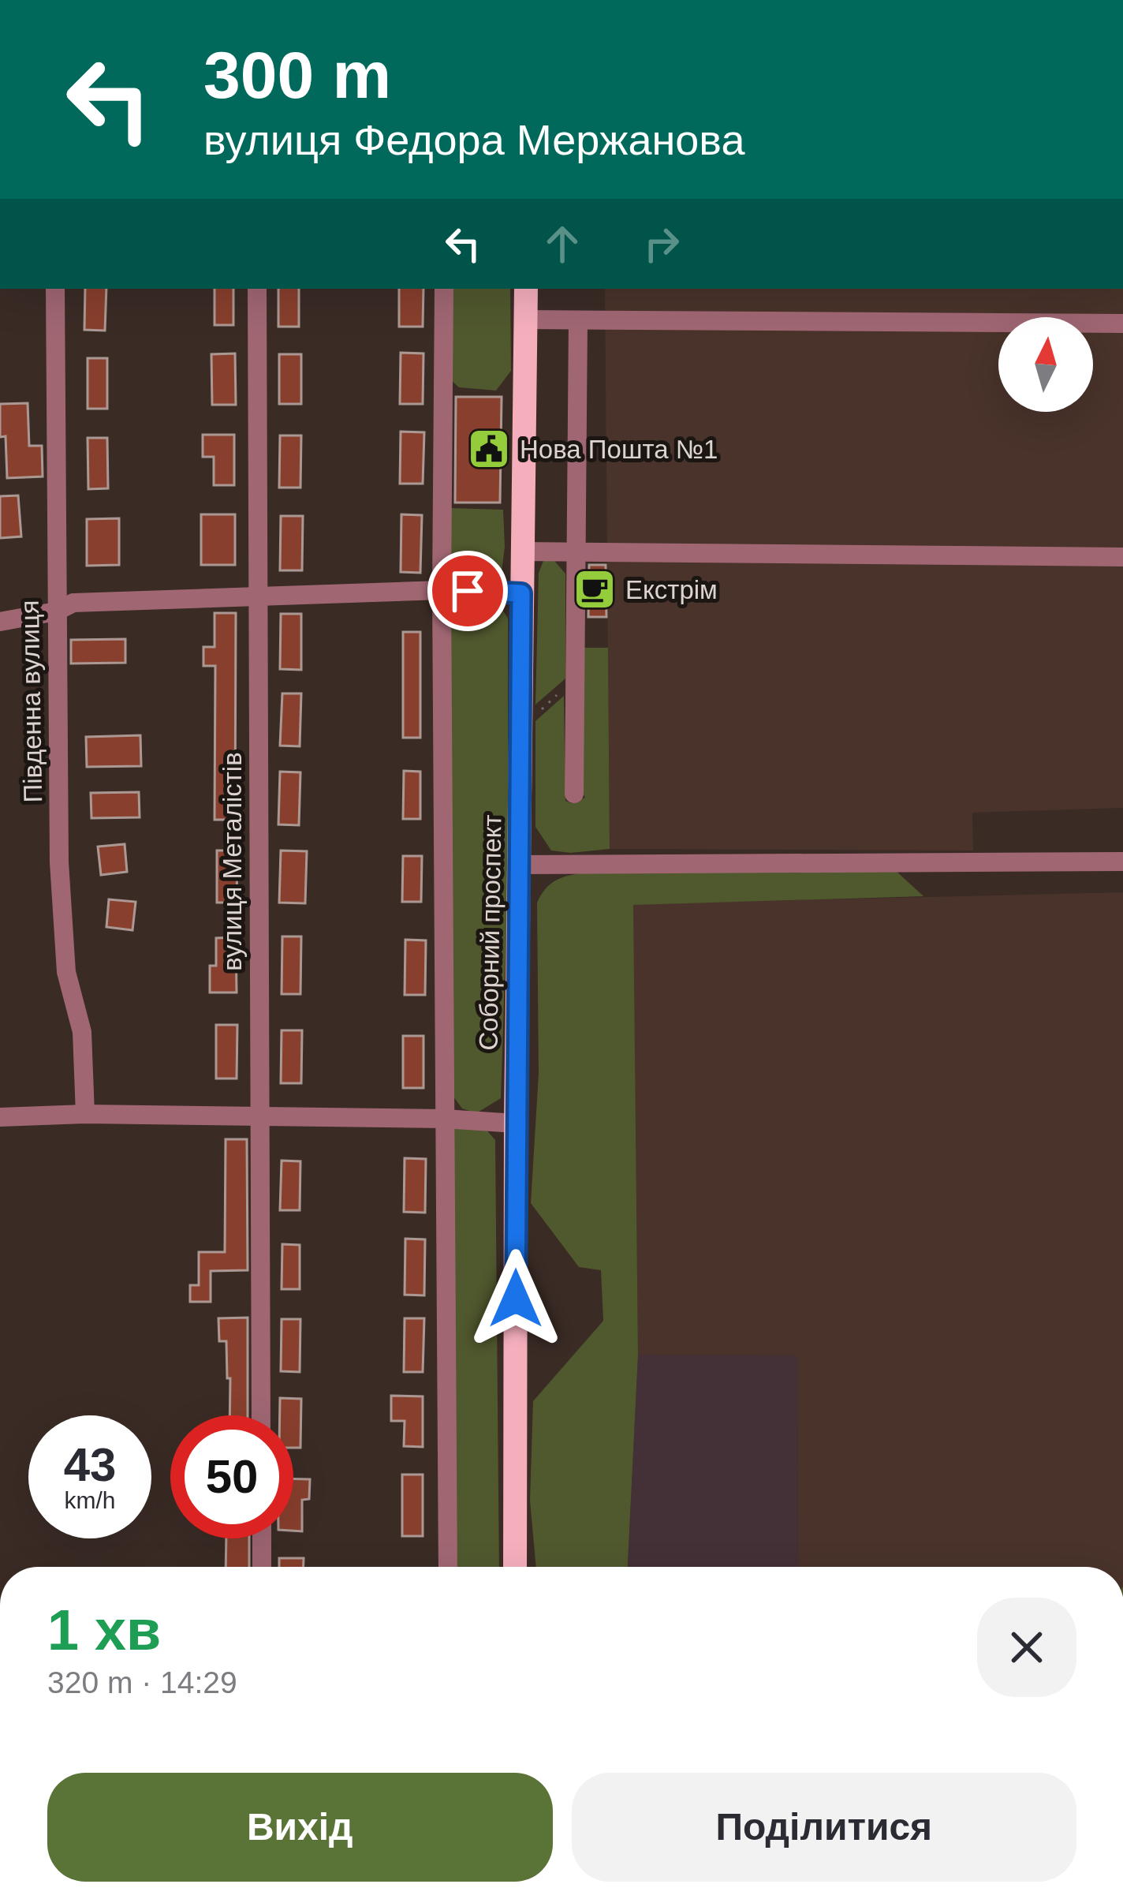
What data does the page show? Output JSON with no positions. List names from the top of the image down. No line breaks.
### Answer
{"streets":{"main road":["Соборний проспект"],"street":["Південна вулиця","вулиця Металістів"]},"places":{"public building":["Нова Пошта №1"],"cafe":["Екстрім"]},"north":"top","page":{"turn":["300 m","вулиця Федора Мержанова"],"speed":"43 km/h","limit":"50","heading":["1 хв","320 m · 14:29"],"buttons":["Вихід","Поділитися"]}}
